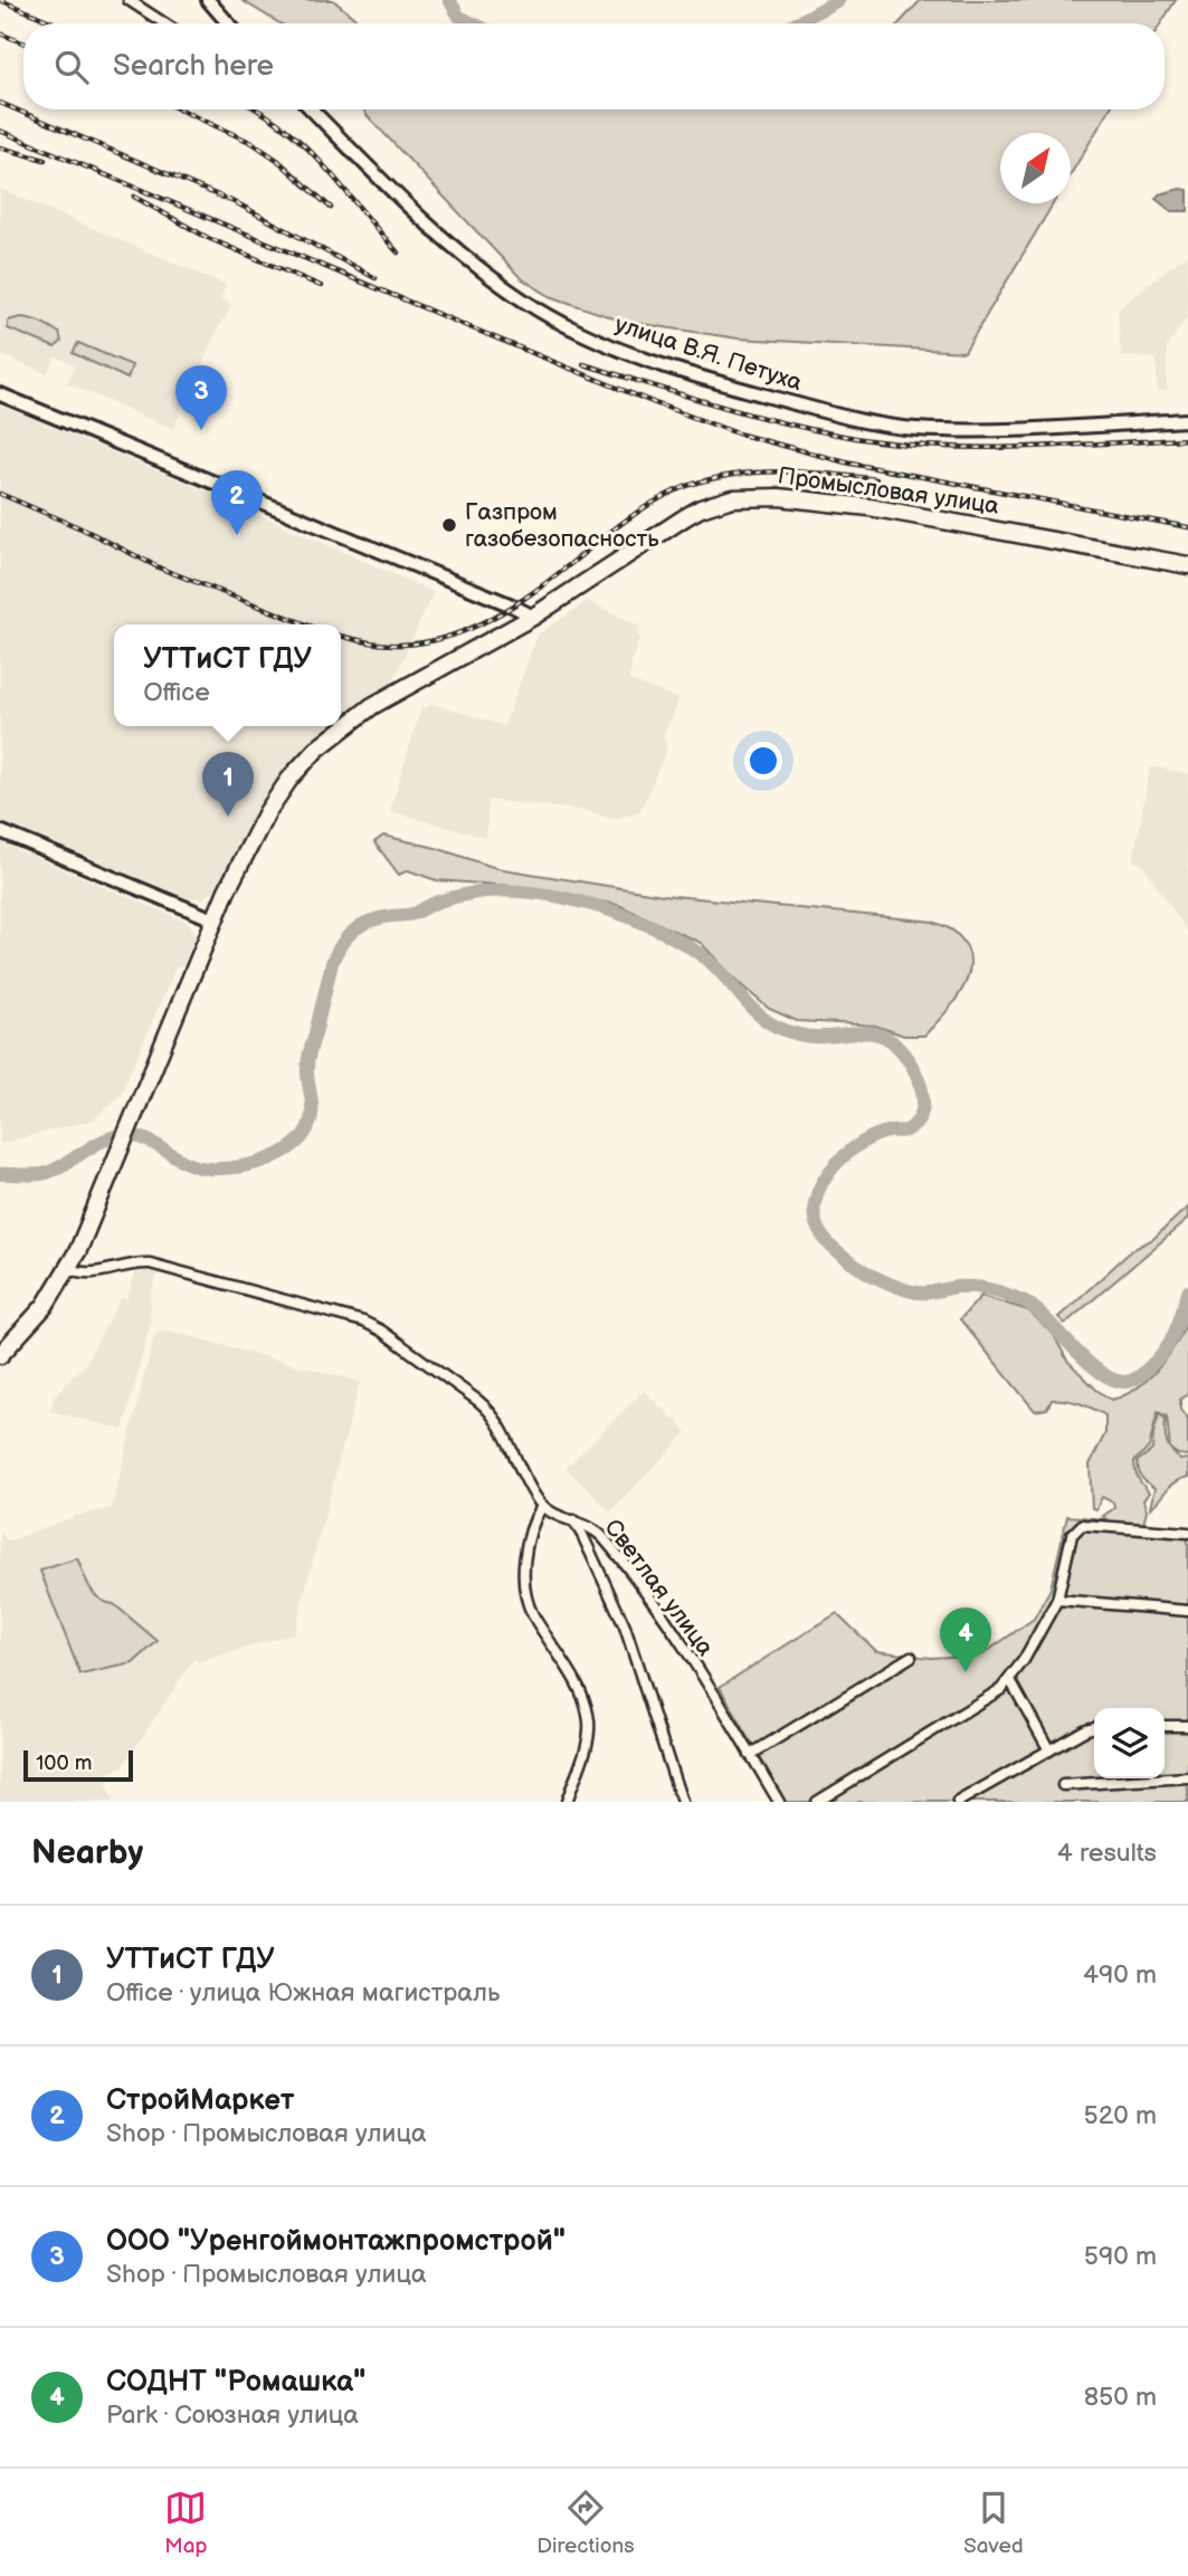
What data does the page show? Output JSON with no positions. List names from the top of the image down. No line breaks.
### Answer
{"streets":{"highway":["Промысловая улица"],"street":["улица В.Я. Петуха","Светлая улица"]},"places":["Газпром газобезопасность"],"scale_bar":"100 m","north":"top right","page":{"search":"Search here","pins":["3","2","1","4"],"popup":["УТТиСТ ГДУ","Office"],"scale":"100 m","heading":["Nearby","4 results"],"list":[{"mark":"1","name":"УТТиСТ ГДУ","note":"Office · улица Южная магистраль","value":"490 m"},{"mark":"2","name":"СтройМаркет","note":"Shop · Промысловая улица","value":"520 m"},{"mark":"3","name":"ООО \"Уренгоймонтажпромстрой\"","note":"Shop · Промысловая улица","value":"590 m"},{"mark":"4","name":"СОДНТ \"Ромашка\"","note":"Park · Союзная улица","value":"850 m"}],"nav":["Map","Directions","Saved"]}}
